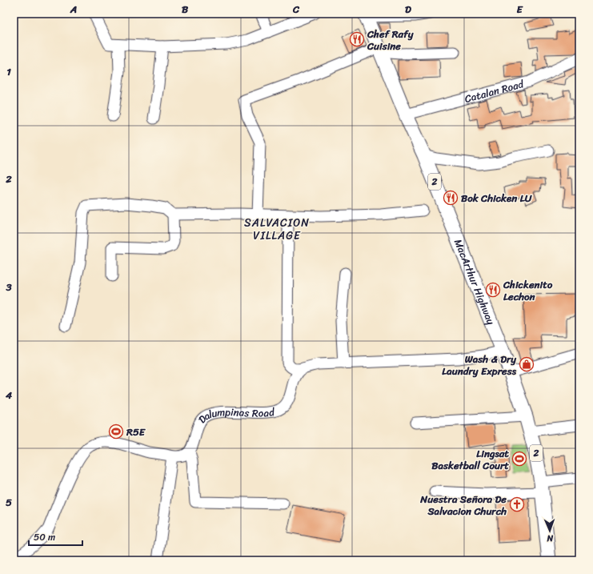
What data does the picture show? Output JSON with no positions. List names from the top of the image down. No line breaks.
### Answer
{"streets":{"main road":["2","MacArthur Highway"],"street":["Catalan Road","Dalumpinas Road"]},"crossings":[["Catalan Road","MacArthur Highway"]],"districts":["SALVACION VILLAGE"],"places":{"restaurant":["Chef Rafy Cuisine","Bok Chicken LU","Chickenito Lechon"],"shop":["Wash & Dry Laundry Express"],"sports":["R5E","Lingsat Basketball Court"],"church":["Nuestra Señora De Salvacion Church"]},"scale_bar":"50 m","north":"bottom","grid":{"columns":["A","B","C","D","E"],"rows":["1","2","3","4","5"]}}
